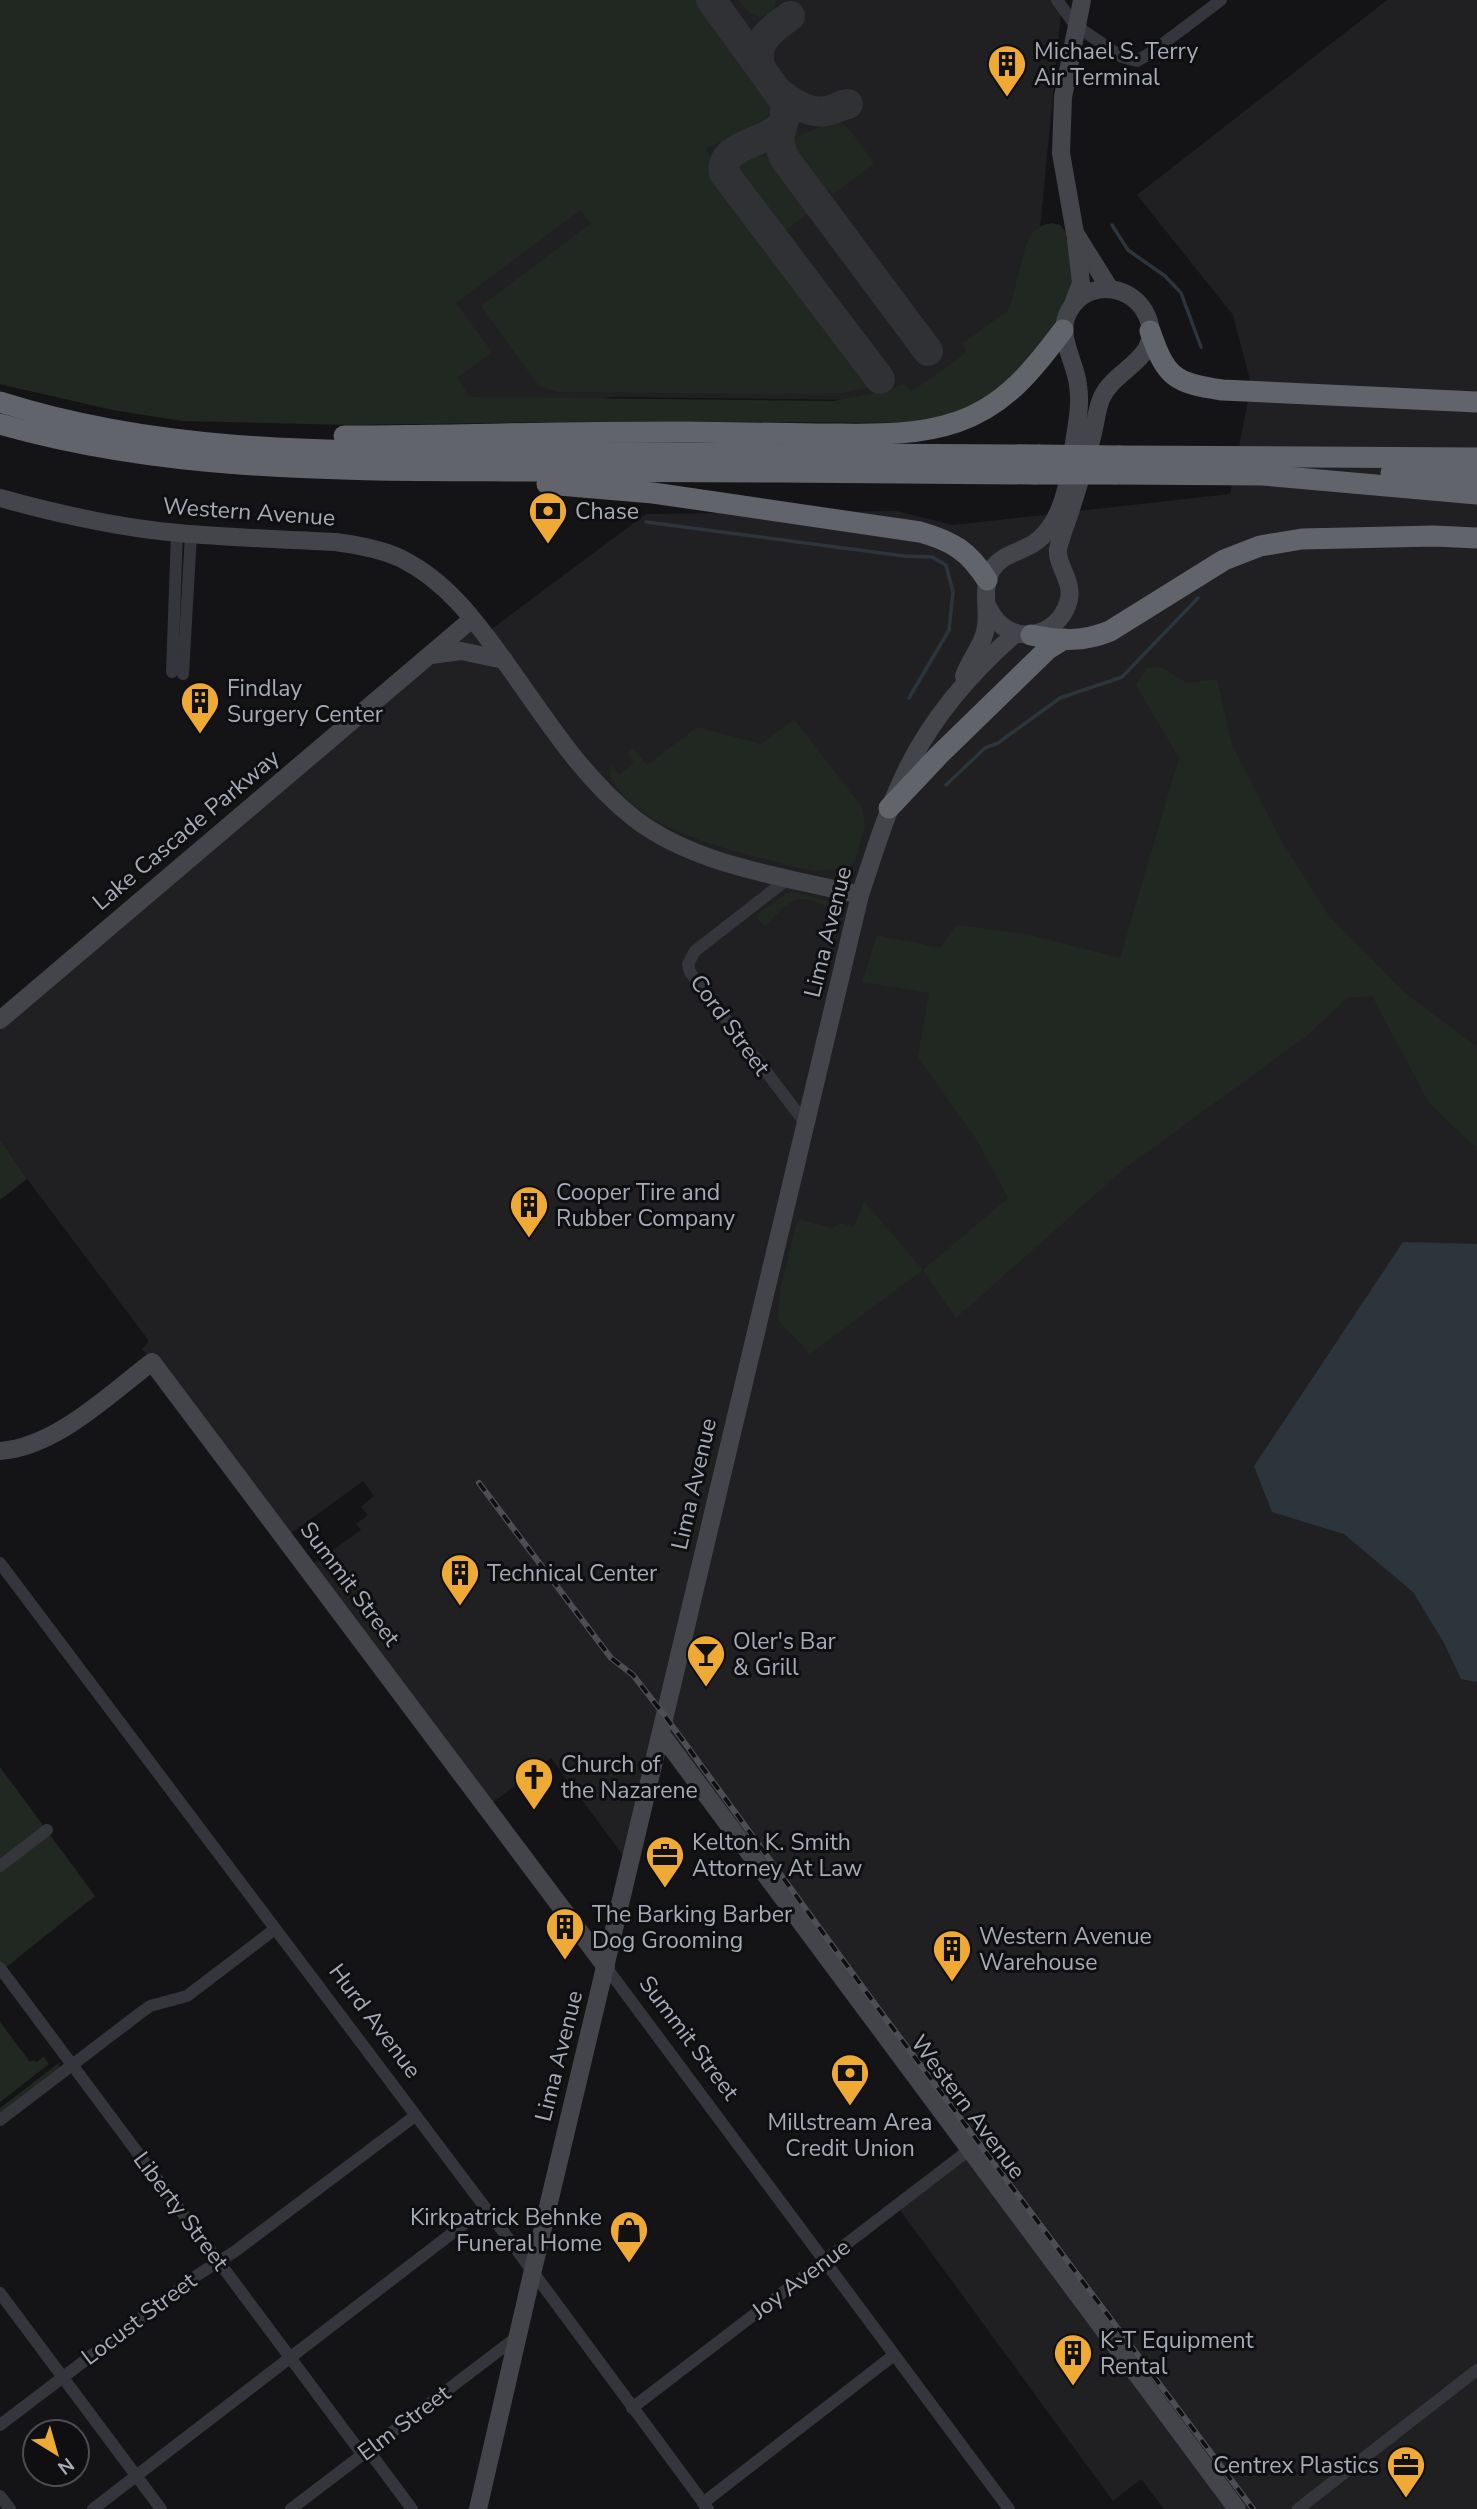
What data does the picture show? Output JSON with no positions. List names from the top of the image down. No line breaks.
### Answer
{"streets":{"main road":["Western Avenue","Lake Cascade Parkway","Lima Avenue","Summit Street"],"street":["Cord Street","Hurd Avenue","Liberty Street","Joy Avenue","Locust Street","Elm Street"]},"crossings":[["Western Avenue","Lake Cascade Parkway"],["Western Avenue","Lima Avenue"],["Western Avenue","Joy Avenue"],["Lima Avenue","Cord Street"],["Lima Avenue","Summit Street"],["Lima Avenue","Hurd Avenue"],["Lima Avenue","Elm Street"],["Summit Street","Joy Avenue"],["Hurd Avenue","Joy Avenue"],["Hurd Avenue","Locust Street"],["Liberty Street","Locust Street"],["Liberty Street","Elm Street"]],"places":{"building":["Michael S. Terry Air Terminal","Findlay Surgery Center","Cooper Tire and Rubber Company","Technical Center","The Barking Barber Dog Grooming","Western Avenue Warehouse","K-T Equipment Rental"],"bank":["Chase","Millstream Area Credit Union"],"bar":["Oler's Bar & Grill"],"church":["Church of the Nazarene"],"office":["Kelton K. Smith Attorney At Law","Centrex Plastics"],"shop":["Kirkpatrick Behnke Funeral Home"]},"north":"bottom right"}
